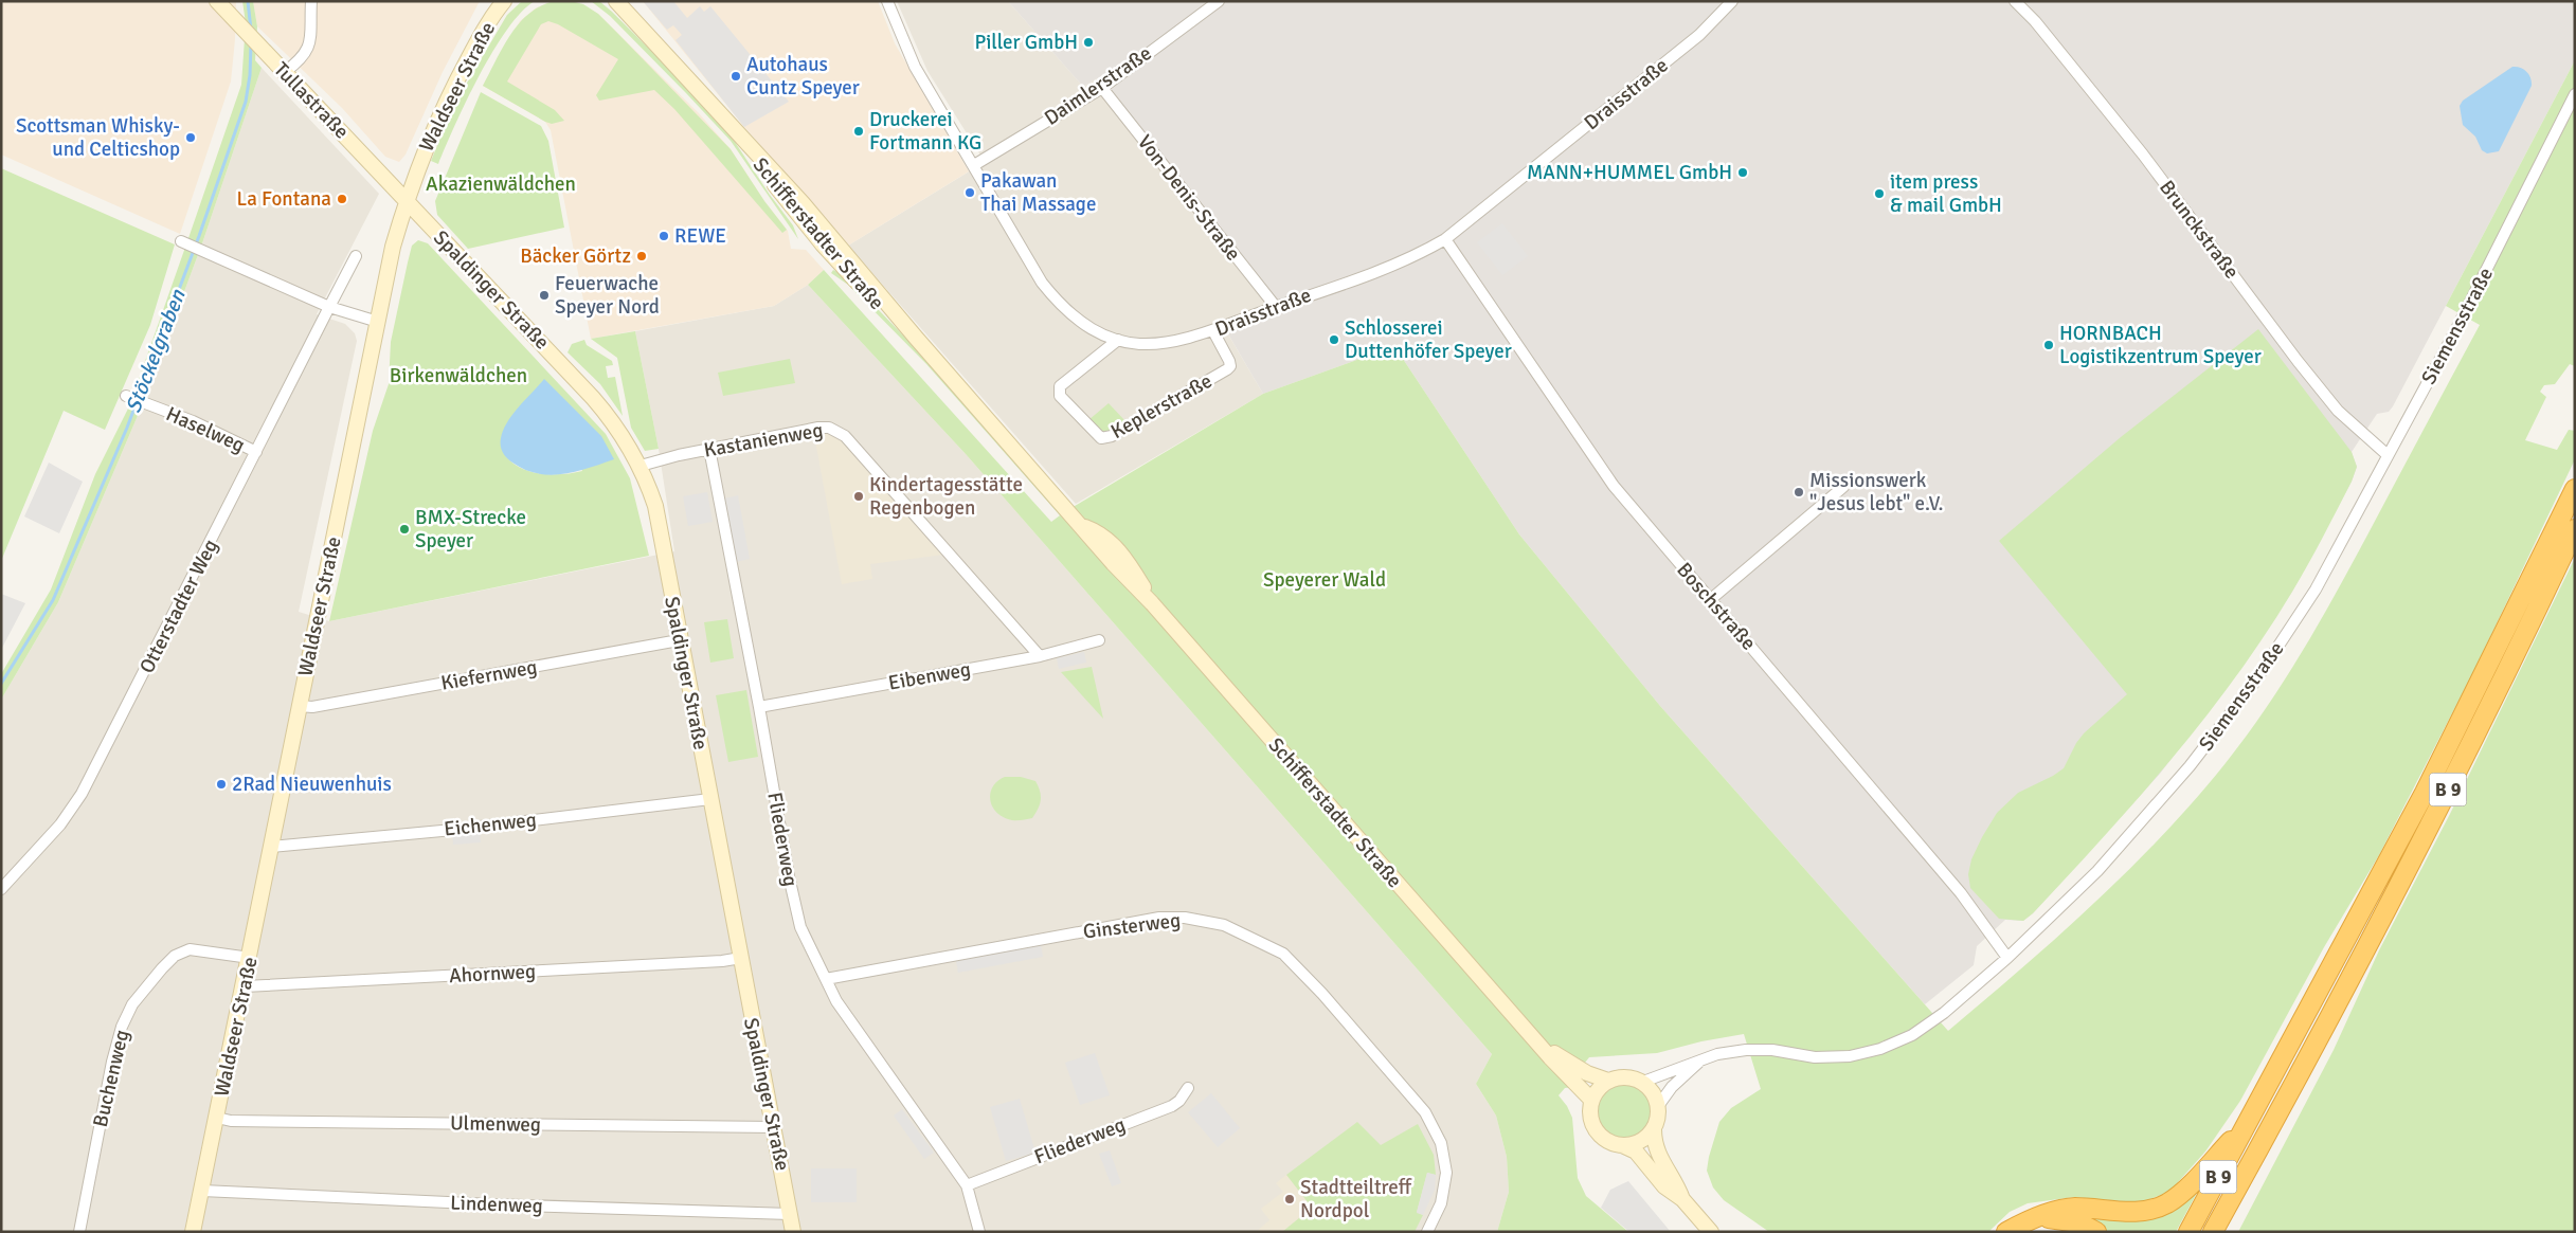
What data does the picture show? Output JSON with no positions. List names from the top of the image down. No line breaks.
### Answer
{"streets":{"highway":["B 9"],"main road":["Waldseer Straße","Tullastraße","Schifferstadter Straße","Spaldinger Straße"],"street":["Daimlerstraße","Draisstraße","Von-Denis-Straße","Brunckstraße","Siemensstraße","Keplerstraße","Haselweg","Kastanienweg","Otterstadter Weg","Boschstraße","Kiefernweg","Eibenweg","Eichenweg","Fliederweg","Ginsterweg","Ahornweg","Buchenweg","Ulmenweg","Lindenweg"]},"crossings":[["Daimlerstraße","Draisstraße"],["Daimlerstraße","Von-Denis-Straße"],["Waldseer Straße","Tullastraße"],["Waldseer Straße","Spaldinger Straße"],["Waldseer Straße","Kiefernweg"],["Waldseer Straße","Eichenweg"],["Waldseer Straße","Ahornweg"],["Waldseer Straße","Buchenweg"],["Waldseer Straße","Ulmenweg"],["Waldseer Straße","Lindenweg"],["Draisstraße","Von-Denis-Straße"],["Draisstraße","Keplerstraße"],["Draisstraße","Boschstraße"],["Tullastraße","Spaldinger Straße"],["Brunckstraße","Siemensstraße"],["Schifferstadter Straße","Siemensstraße"],["Spaldinger Straße","Kastanienweg"],["Spaldinger Straße","Kiefernweg"],["Spaldinger Straße","Eichenweg"],["Spaldinger Straße","Ahornweg"],["Spaldinger Straße","Ulmenweg"],["Spaldinger Straße","Lindenweg"],["Siemensstraße","Boschstraße"],["Haselweg","Otterstadter Weg"],["Kastanienweg","Eibenweg"],["Kastanienweg","Fliederweg"],["Eibenweg","Fliederweg"],["Fliederweg","Ginsterweg"]],"water":["Stöckelgraben"],"parks":["Akazienwäldchen","Birkenwäldchen","Speyerer Wald"],"places":["Piller GmbH","Autohaus Cuntz Speyer","Druckerei Fortmann KG","Scottsman Whisky- und Celticshop","MANN+HUMMEL GmbH","Pakawan Thai Massage","item press & mail GmbH","La Fontana","REWE","Bäcker Görtz","Feuerwache Speyer Nord","Schlosserei Duttenhöfer Speyer","HORNBACH Logistikzentrum Speyer","Missionswerk \"Jesus lebt\" e.V.","Kindertagesstätte Regenbogen","BMX-Strecke Speyer","2Rad Nieuwenhuis","Stadtteiltreff Nordpol"]}
